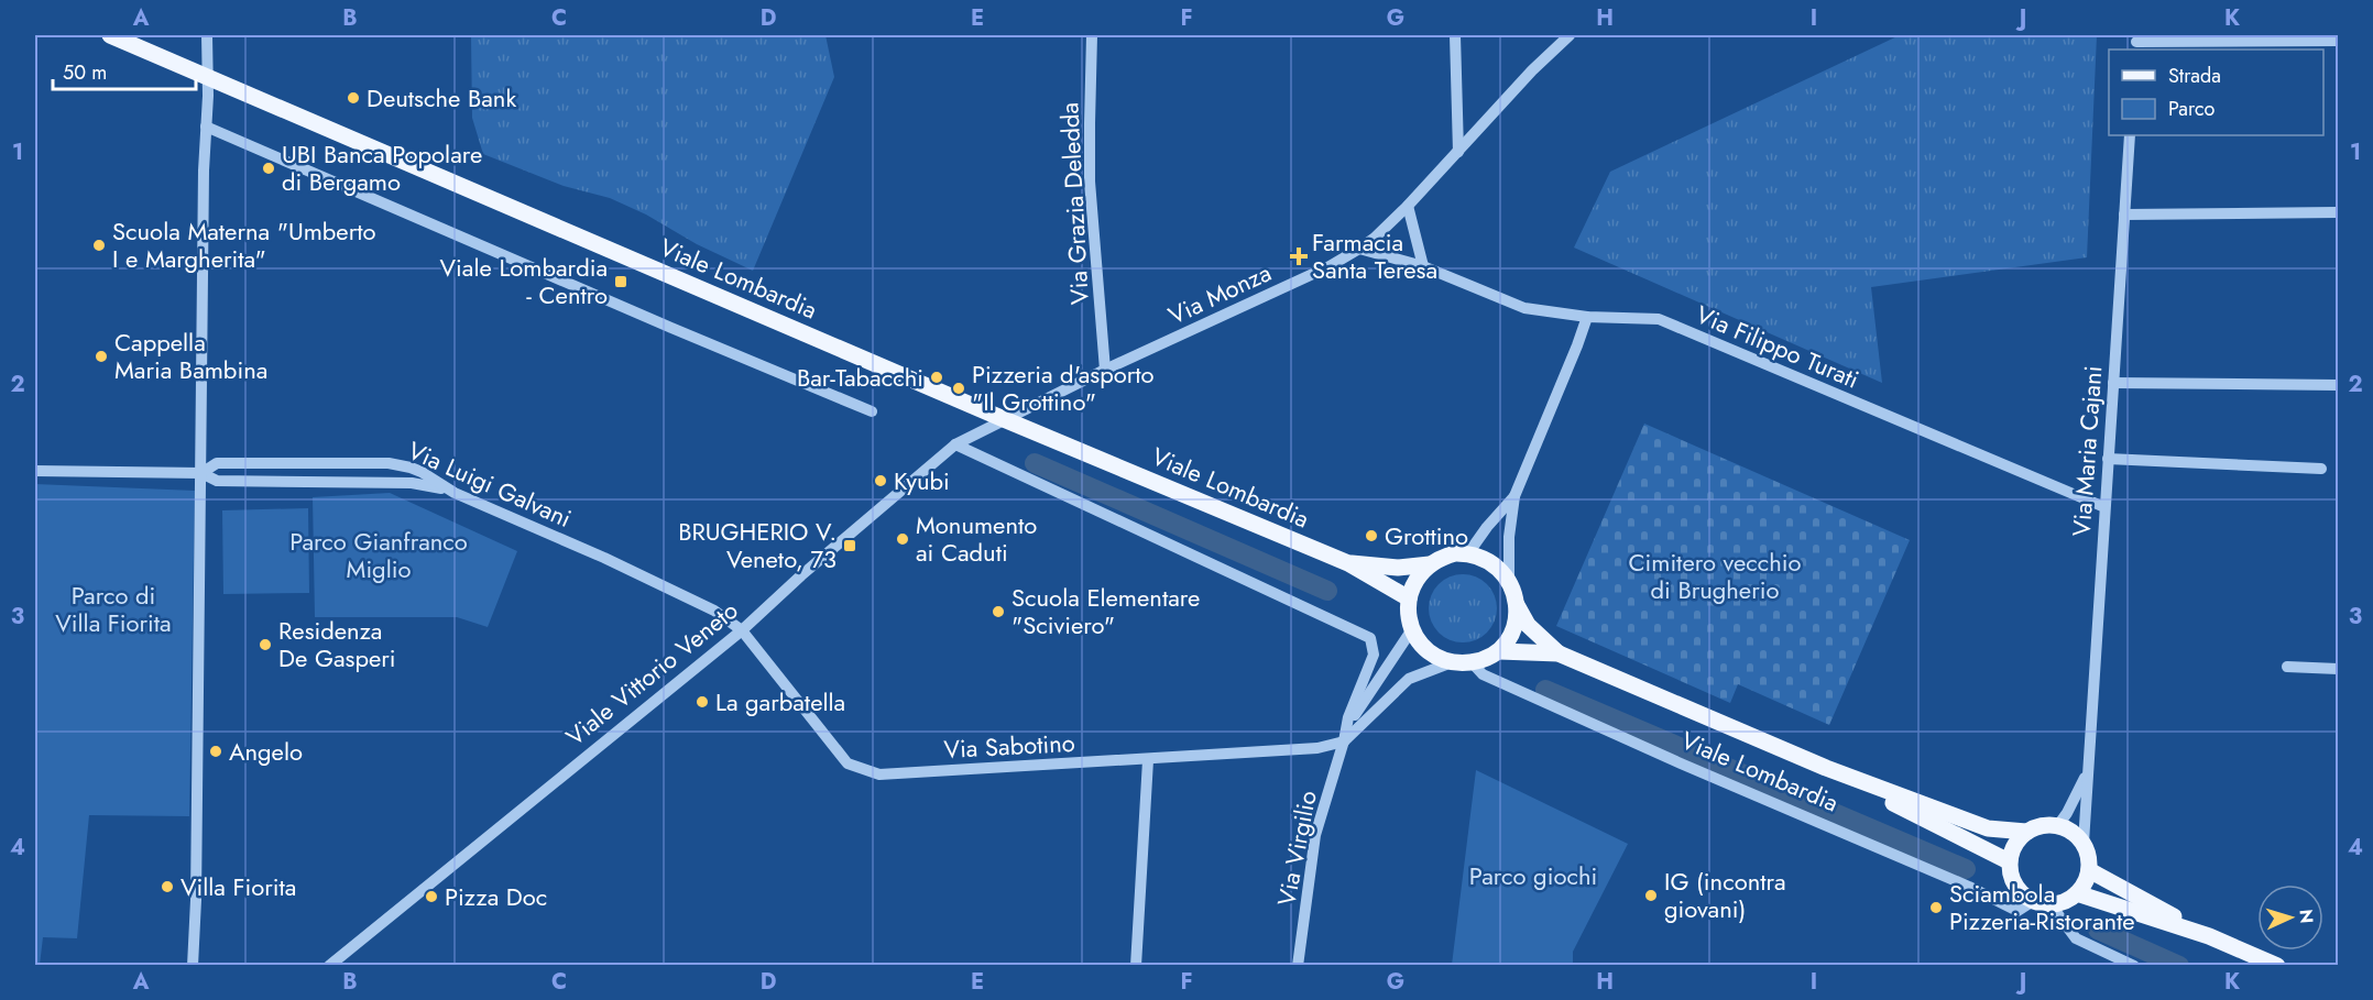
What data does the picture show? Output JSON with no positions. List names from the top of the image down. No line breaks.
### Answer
{"streets":{"main road":["Viale Lombardia"],"street":["Via Grazia Deledda","Via Monza","Via Filippo Turati","Via Maria Cajani","Via Luigi Galvani","Viale Vittorio Veneto","Via Sabotino","Via Virgilio"]},"crossings":[["Via Grazia Deledda","Via Monza"],["Viale Lombardia","Via Monza"],["Viale Lombardia","Via Maria Cajani"],["Viale Lombardia","Viale Vittorio Veneto"],["Viale Lombardia","Via Virgilio"],["Via Monza","Via Filippo Turati"],["Via Monza","Viale Vittorio Veneto"],["Via Filippo Turati","Via Maria Cajani"],["Via Luigi Galvani","Viale Vittorio Veneto"],["Via Luigi Galvani","Via Sabotino"],["Viale Vittorio Veneto","Via Sabotino"],["Via Sabotino","Via Virgilio"]],"parks":["Parco Gianfranco Miglio","Cimitero vecchio di Brugherio","Parco di Villa Fiorita","Parco giochi"],"places":{"other":["Deutsche Bank","UBI Banca Popolare di Bergamo","Scuola Materna \"Umberto I e Margherita\"","Cappella Maria Bambina","Bar-Tabacchi","Pizzeria d'asporto \"Il Grottino\"","Kyubi","Grottino","Monumento ai Caduti","Scuola Elementare \"Sciviero\"","Residenza De Gasperi","La garbatella","Angelo","Villa Fiorita","IG (incontra giovani)","Pizza Doc","Sciambola Pizzeria-Ristorante"],"health":["Farmacia Santa Teresa"],"transit":["Viale Lombardia - Centro","BRUGHERIO V. Veneto, 73"]},"legend":["Strada","Parco"],"scale_bar":"50 m","north":"right","grid":{"columns":["A","B","C","D","E","F","G","H","I","J","K"],"rows":["1","2","3","4"]}}
